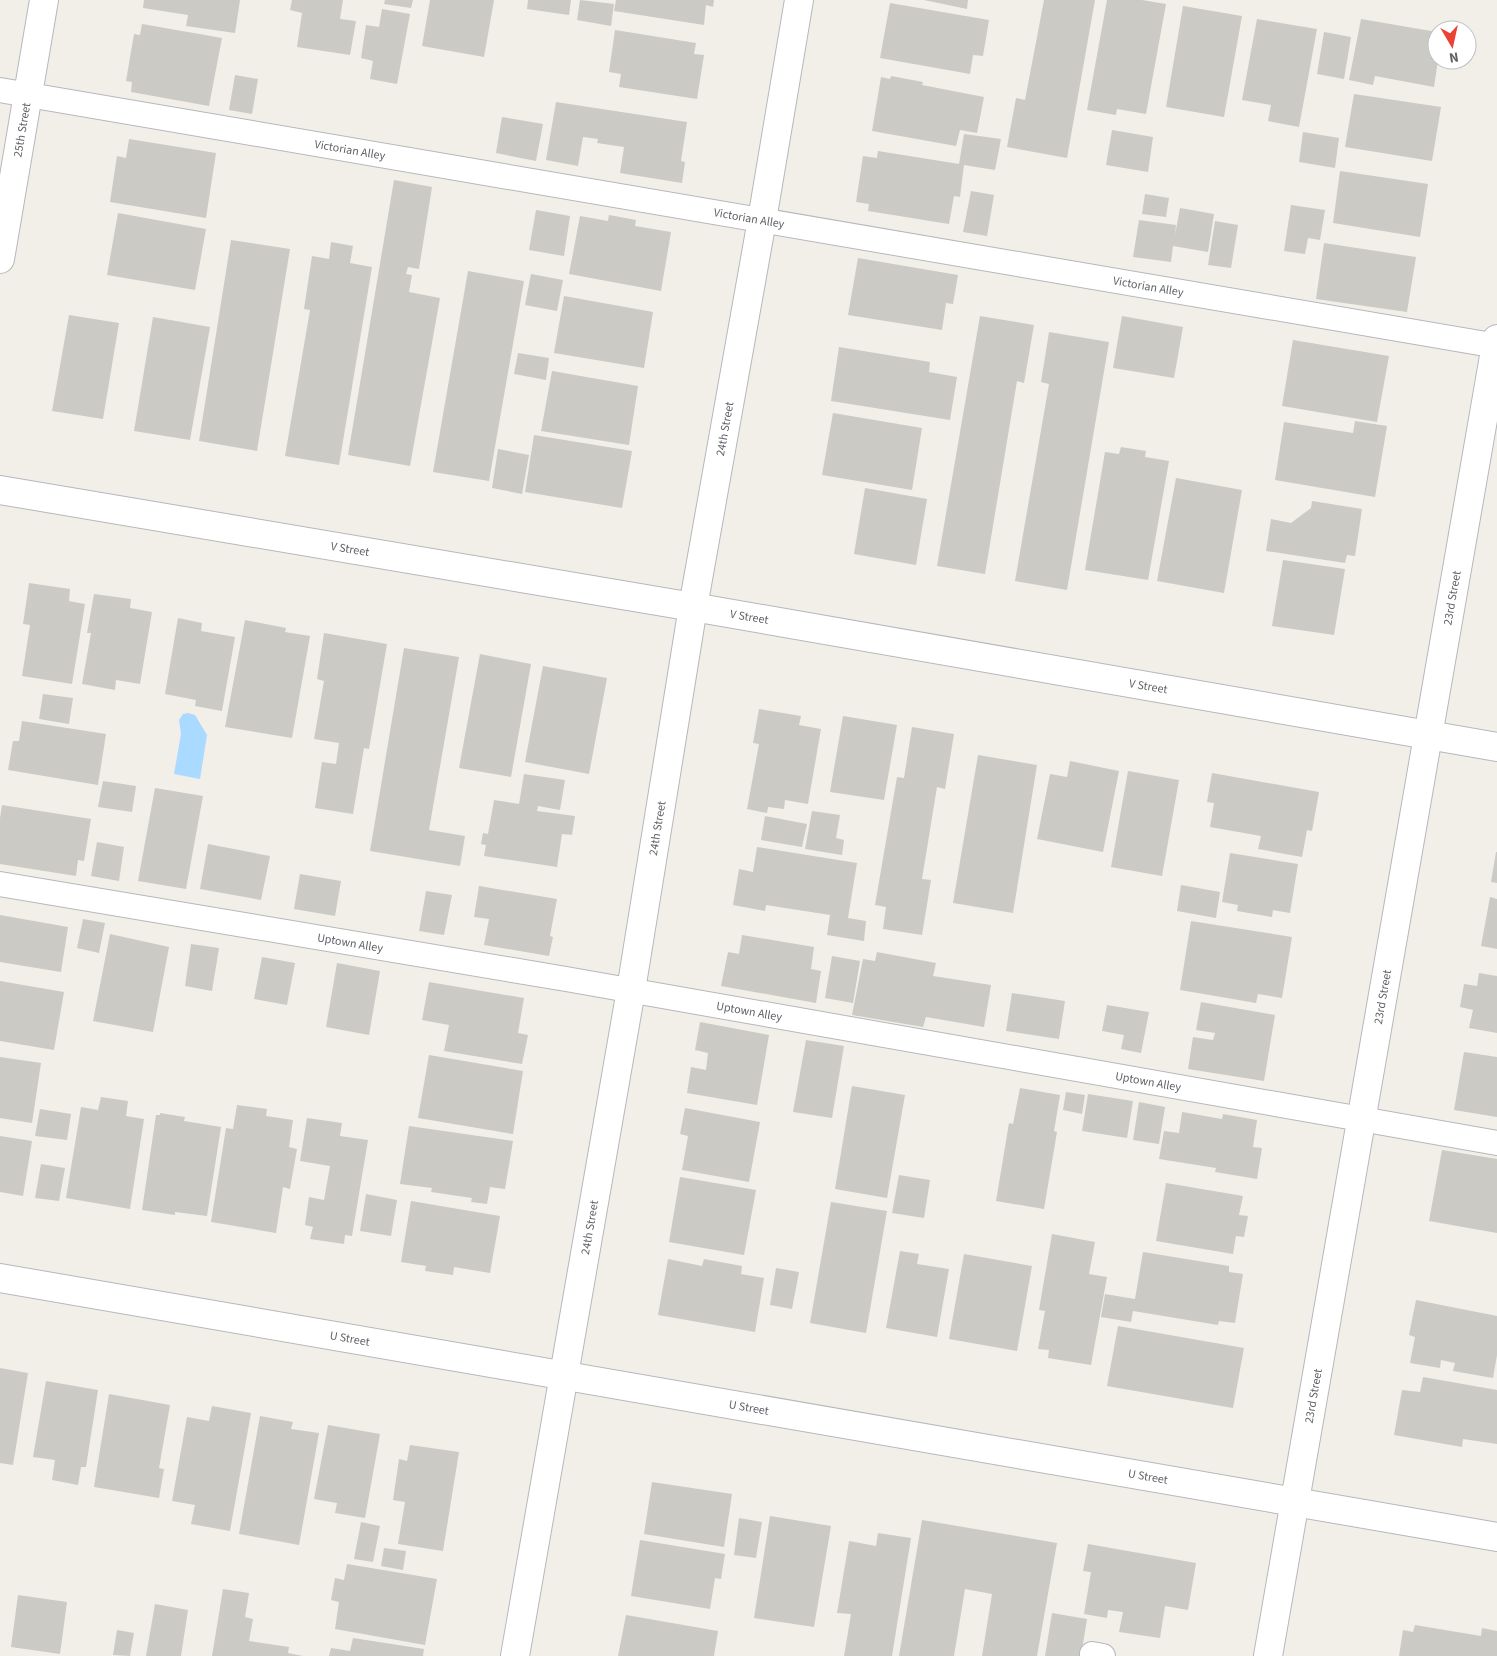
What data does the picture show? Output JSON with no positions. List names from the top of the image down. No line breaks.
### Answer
{"streets":{"street":["25th Street","24th Street","V Street","23rd Street","U Street"],"lane":["Victorian Alley","Uptown Alley"]},"crossings":[["25th Street","Victorian Alley"],["Victorian Alley","24th Street"],["Victorian Alley","23rd Street"],["24th Street","V Street"],["24th Street","Uptown Alley"],["24th Street","U Street"],["V Street","23rd Street"],["23rd Street","Uptown Alley"],["23rd Street","U Street"]],"north":"bottom"}
